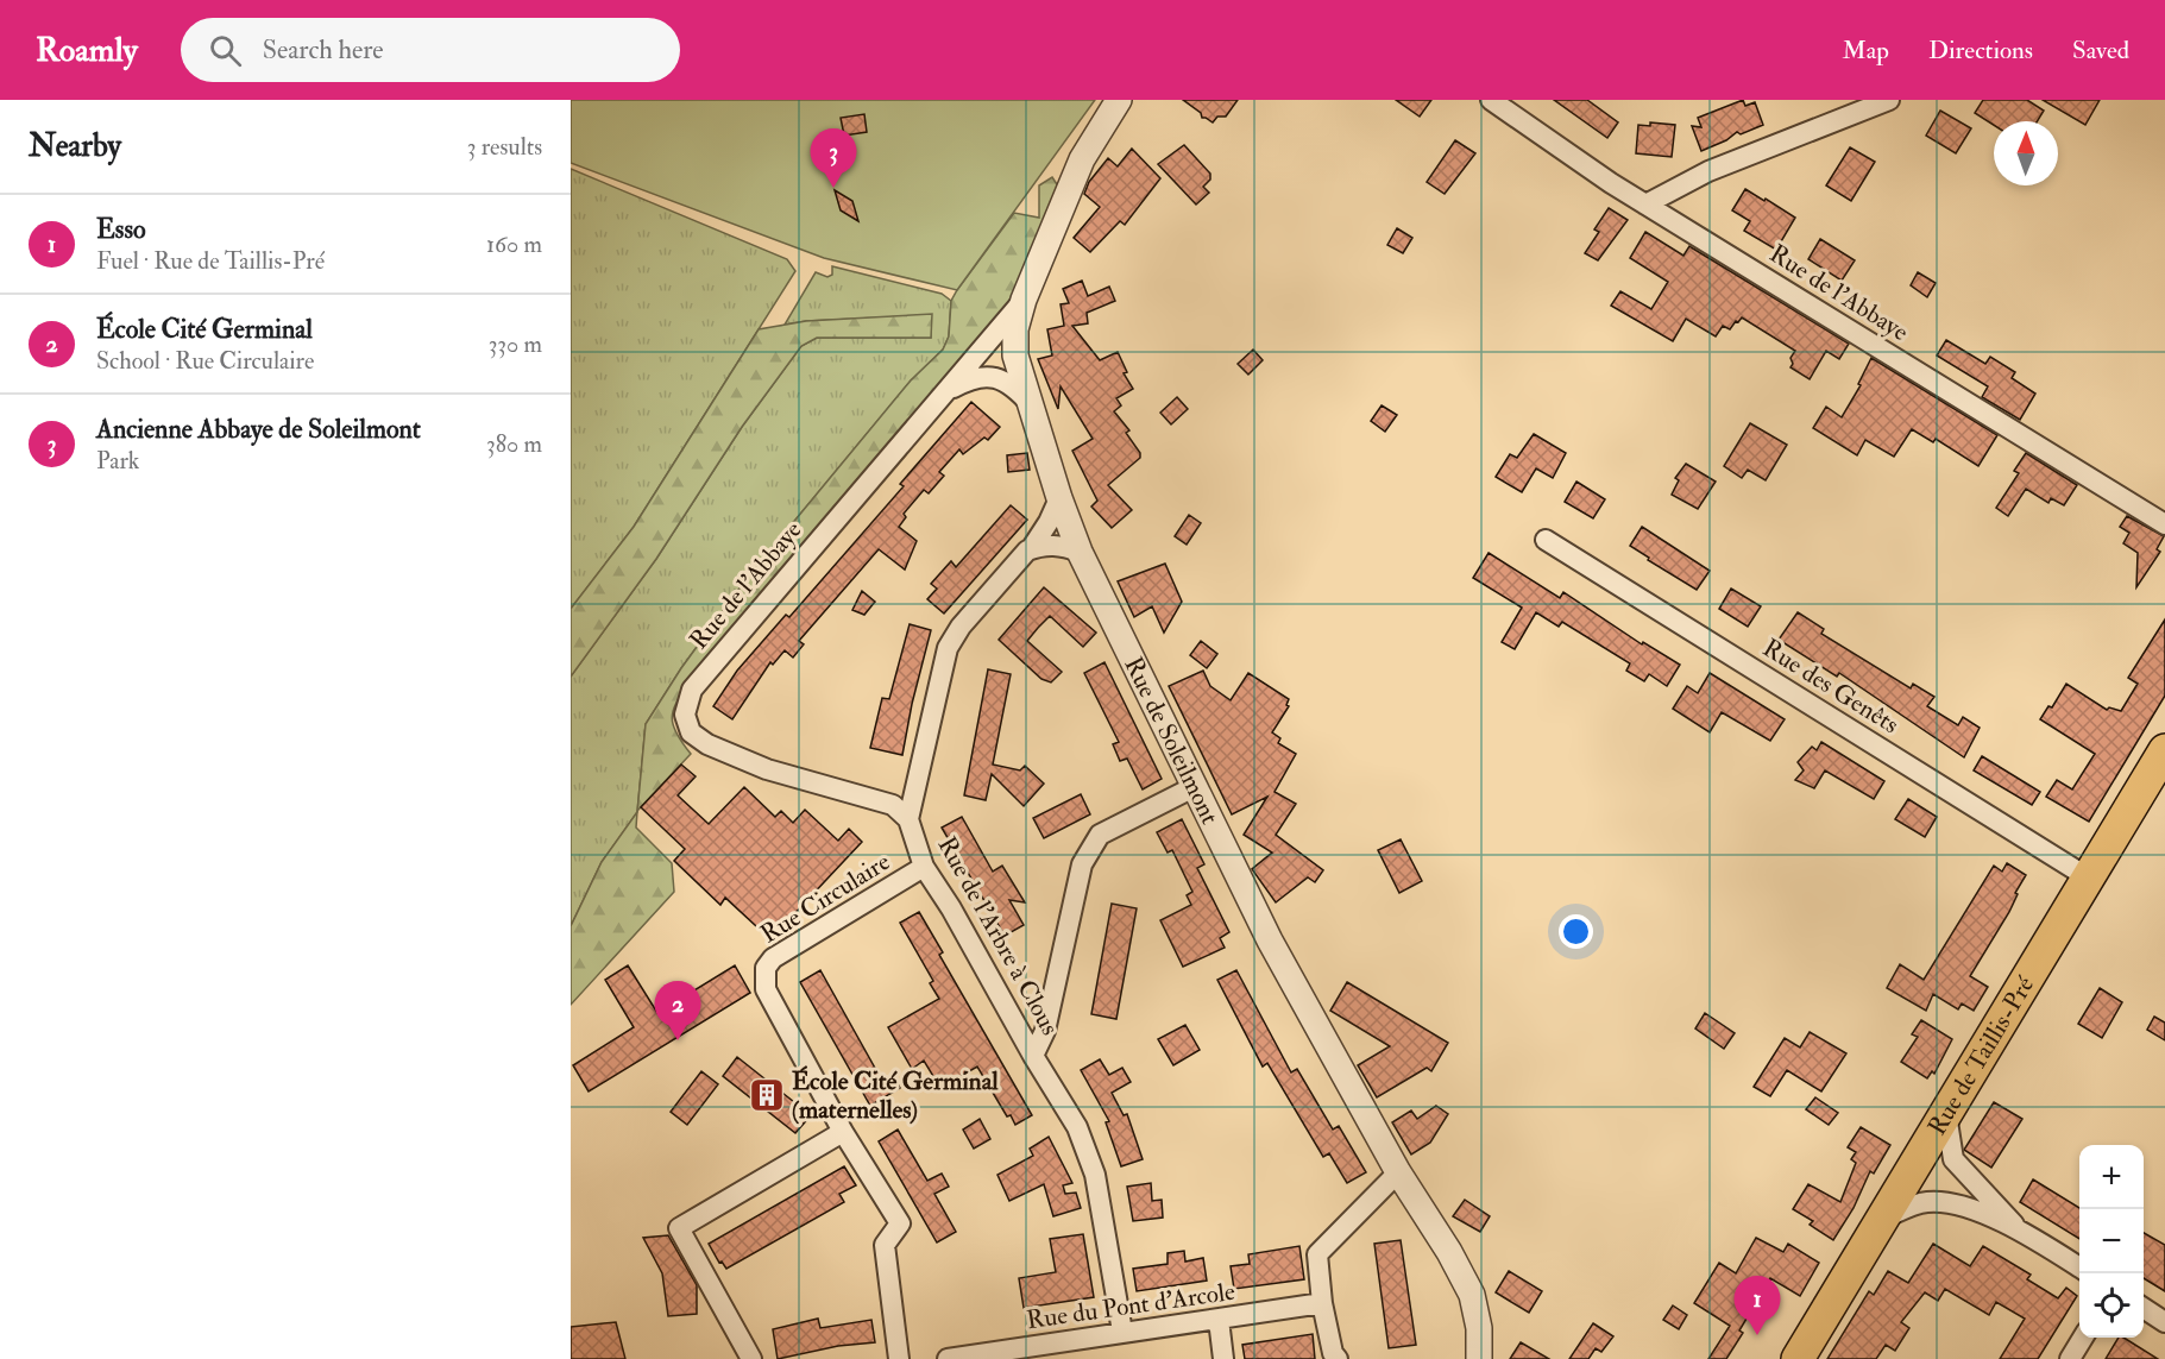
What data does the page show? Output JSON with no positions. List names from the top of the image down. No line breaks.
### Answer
{"streets":{"main road":["Rue de Taillis-Pré"],"street":["Rue de l'Abbaye","Rue des Genêts","Rue de Soleilmont","Rue Circulaire","Rue de l'Arbre à Clous","Rue du Pont d'Arcole"]},"crossings":[["Rue de l'Abbaye","Rue de Soleilmont"],["Rue de l'Abbaye","Rue de l'Arbre à Clous"],["Rue des Genêts","Rue de Taillis-Pré"],["Rue de Soleilmont","Rue de l'Arbre à Clous"],["Rue Circulaire","Rue de l'Arbre à Clous"],["Rue de l'Arbre à Clous","Rue du Pont d'Arcole"]],"places":{"building":["École Cité Germinal (maternelles)"]},"north":"top","page":{"header":"Roamly","search":"Search here","nav":["Map","Directions","Saved"],"heading":["Nearby","3 results"],"pins":["3","2","1"],"list":[{"mark":"1","name":"Esso","note":"Fuel · Rue de Taillis-Pré","value":"160 m"},{"mark":"2","name":"École Cité Germinal","note":"School · Rue Circulaire","value":"330 m"},{"mark":"3","name":"Ancienne Abbaye de Soleilmont","note":"Park","value":"380 m"}],"map_buttons":["+","−"]}}
